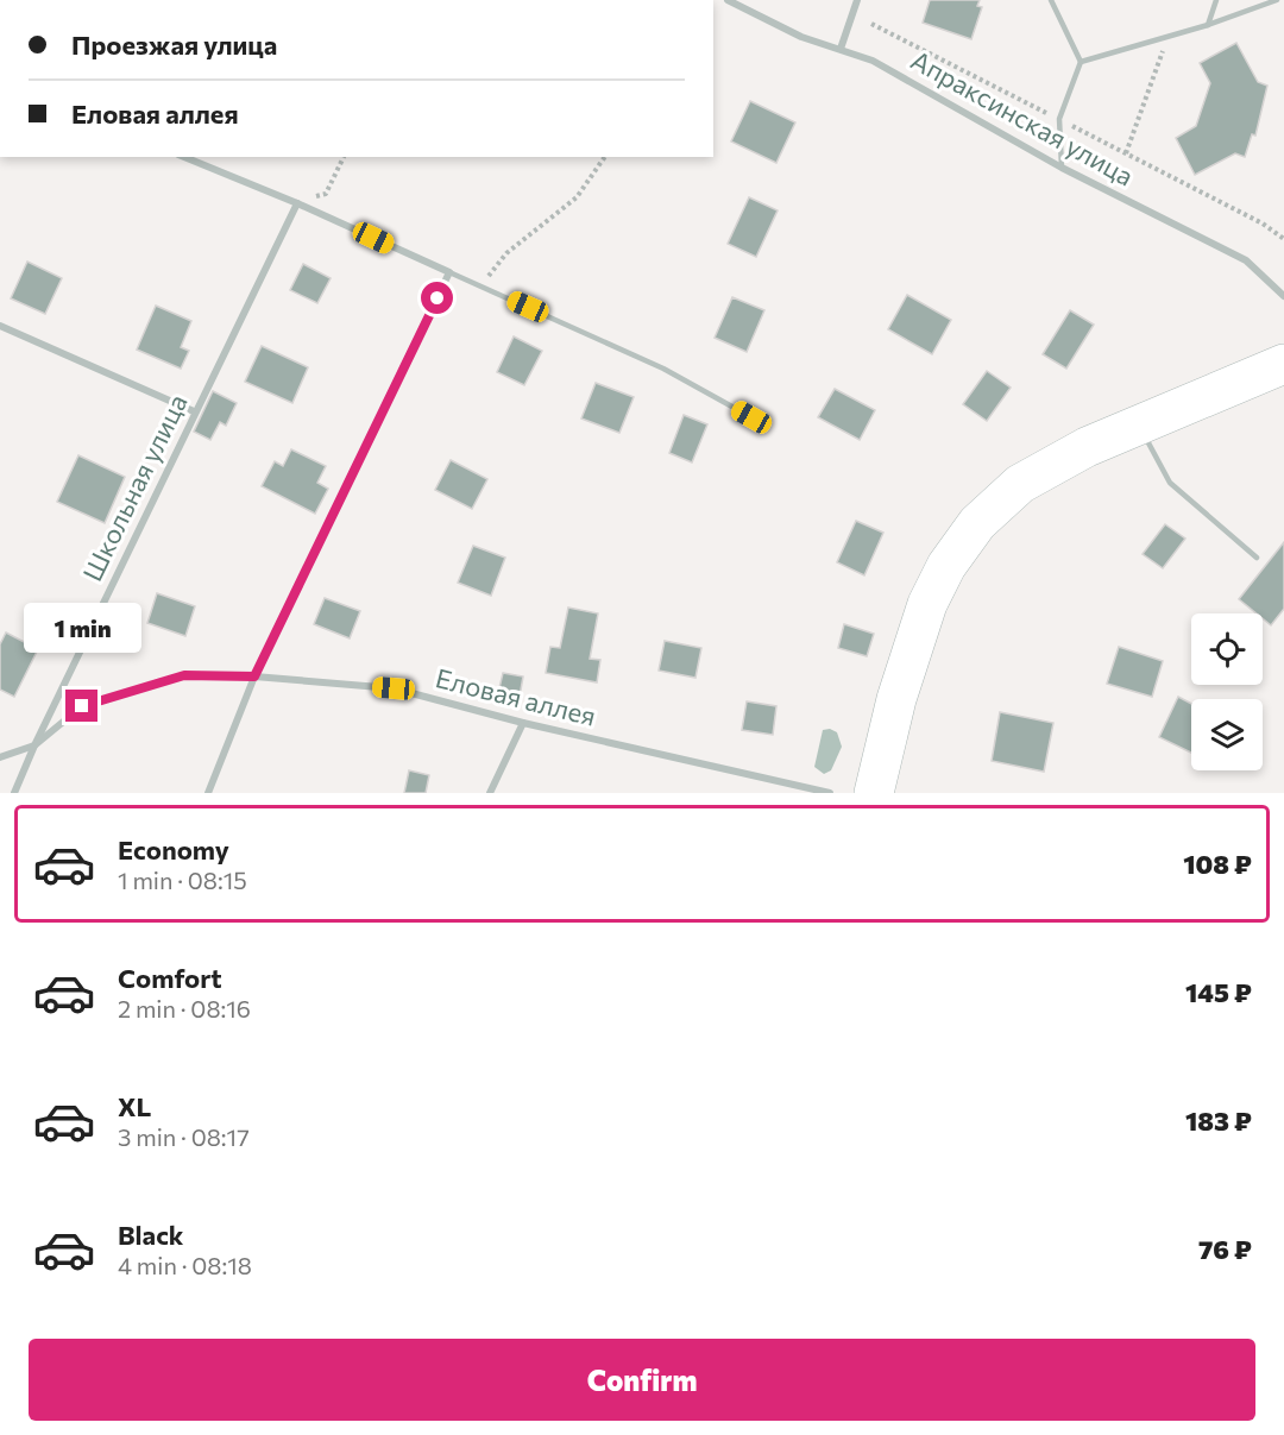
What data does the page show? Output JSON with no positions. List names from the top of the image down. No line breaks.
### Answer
{"streets":{"street":["Апраксинская улица","Школьная улица","Еловая аллея"]},"crossings":[["Школьная улица","Еловая аллея"]],"page":{"banner":["Проезжая улица","Еловая аллея"],"bubble":"1 min","list":[{"name":"Economy","note":"1 min · 08:15","value":"108 ₽"},{"name":"Comfort","note":"2 min · 08:16","value":"145 ₽"},{"name":"XL","note":"3 min · 08:17","value":"183 ₽"},{"name":"Black","note":"4 min · 08:18","value":"76 ₽"}],"buttons":"Confirm"}}
